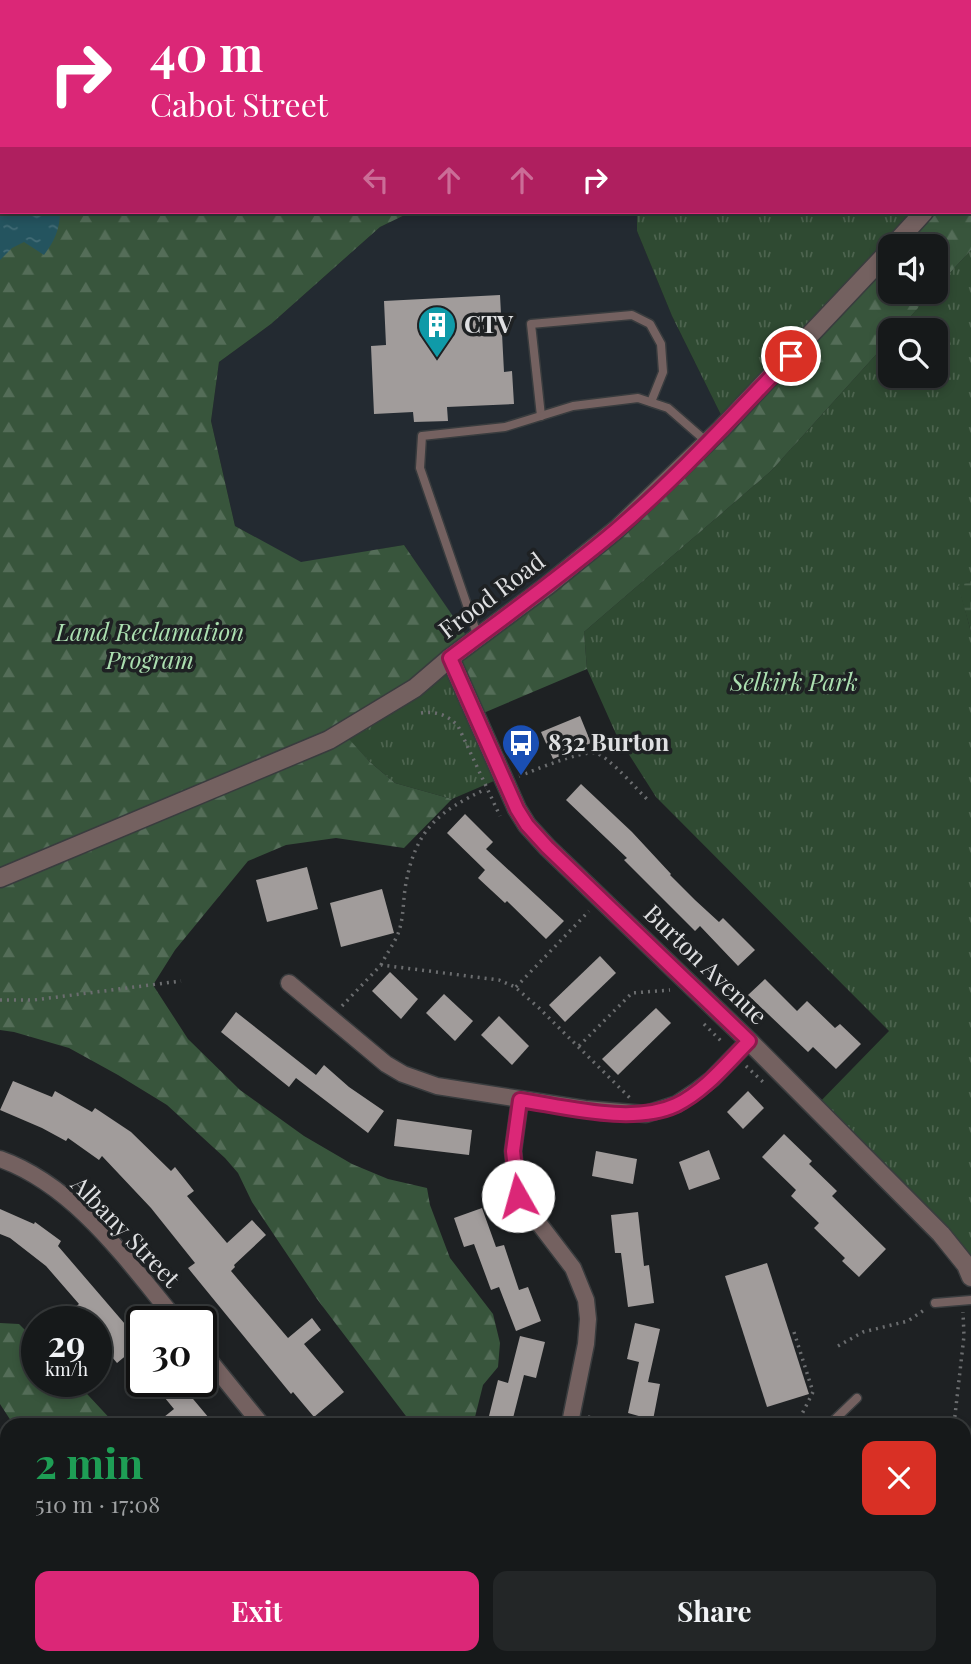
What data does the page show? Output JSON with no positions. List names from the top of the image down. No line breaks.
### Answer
{"streets":{"street":["Frood Road","Burton Avenue","Albany Street"]},"crossings":[["Frood Road","Burton Avenue"]],"parks":["Land Reclamation Program","Selkirk Park"],"places":{"building":["CTV"],"bus stop":["832 Burton"]},"page":{"turn":["40 m","Cabot Street"],"speed":"29 km/h","limit":"30","heading":["2 min","510 m · 17:08"],"buttons":["Exit","Share"]}}
